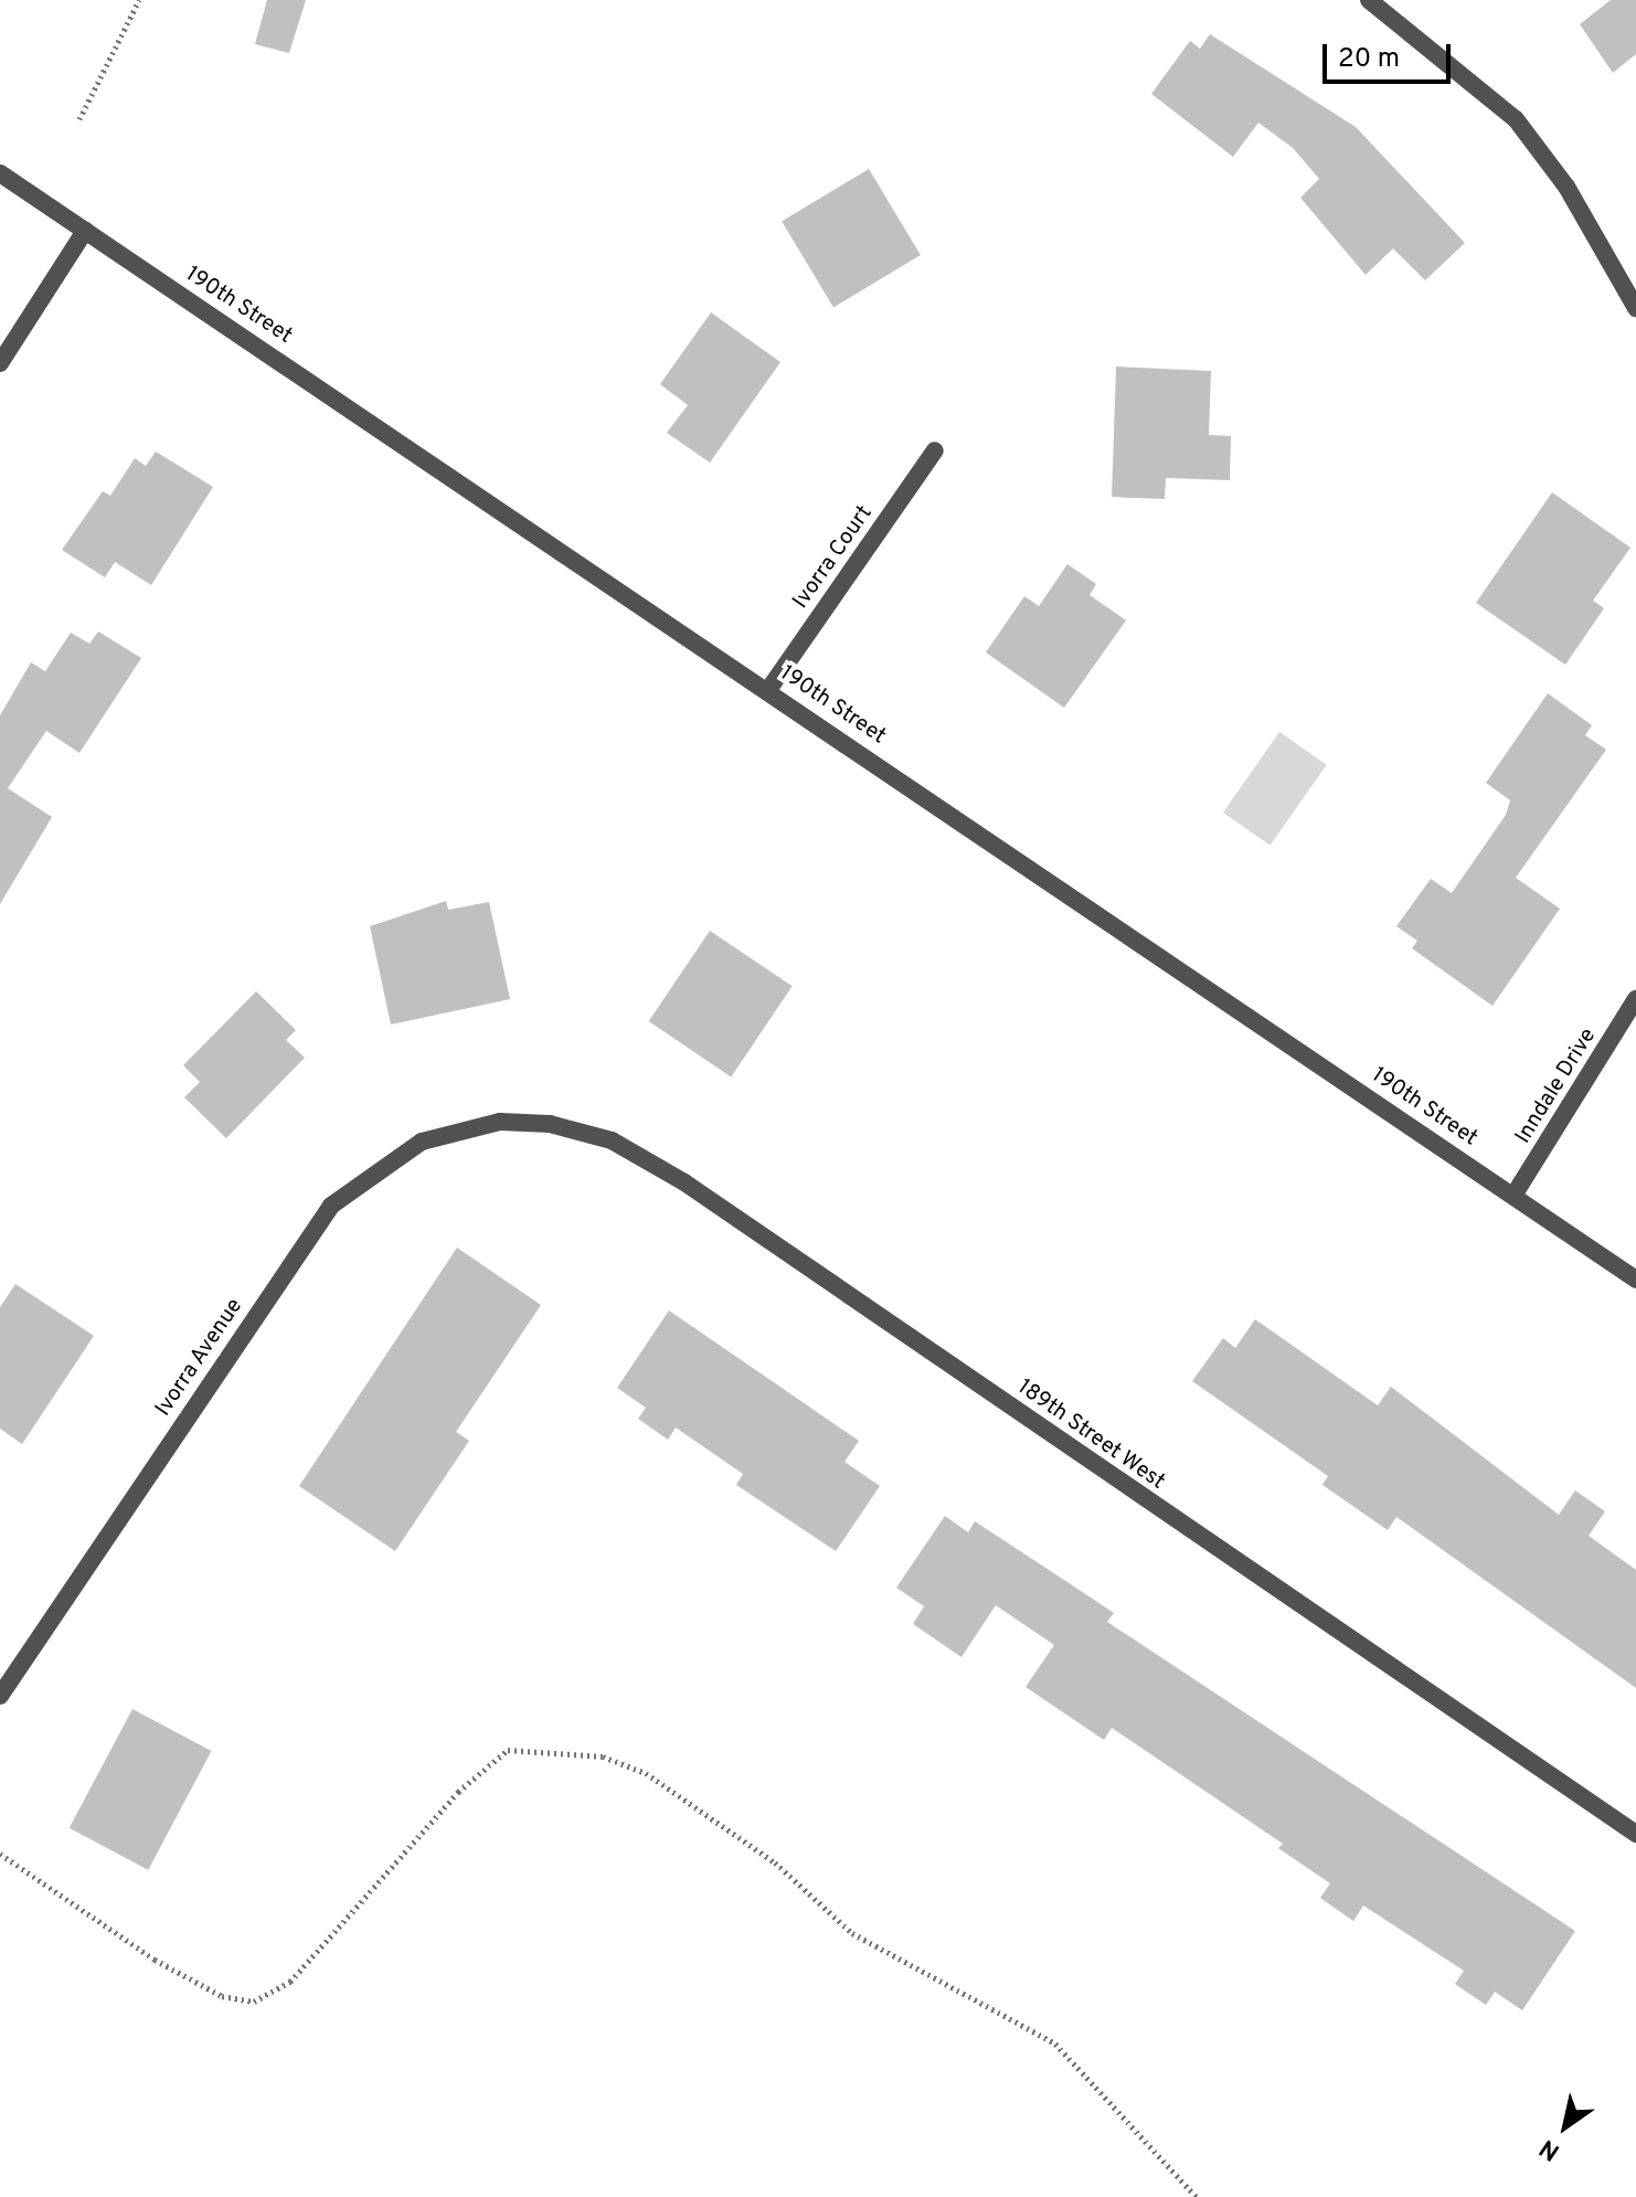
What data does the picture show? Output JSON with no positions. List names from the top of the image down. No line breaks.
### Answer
{"streets":{"street":["190th Street","Ivorra Court","Inndale Drive","Ivorra Avenue","189th Street West"]},"crossings":[["190th Street","Ivorra Court"],["190th Street","Inndale Drive"],["Ivorra Avenue","189th Street West"]],"scale_bar":"20 m","north":"bottom left"}
